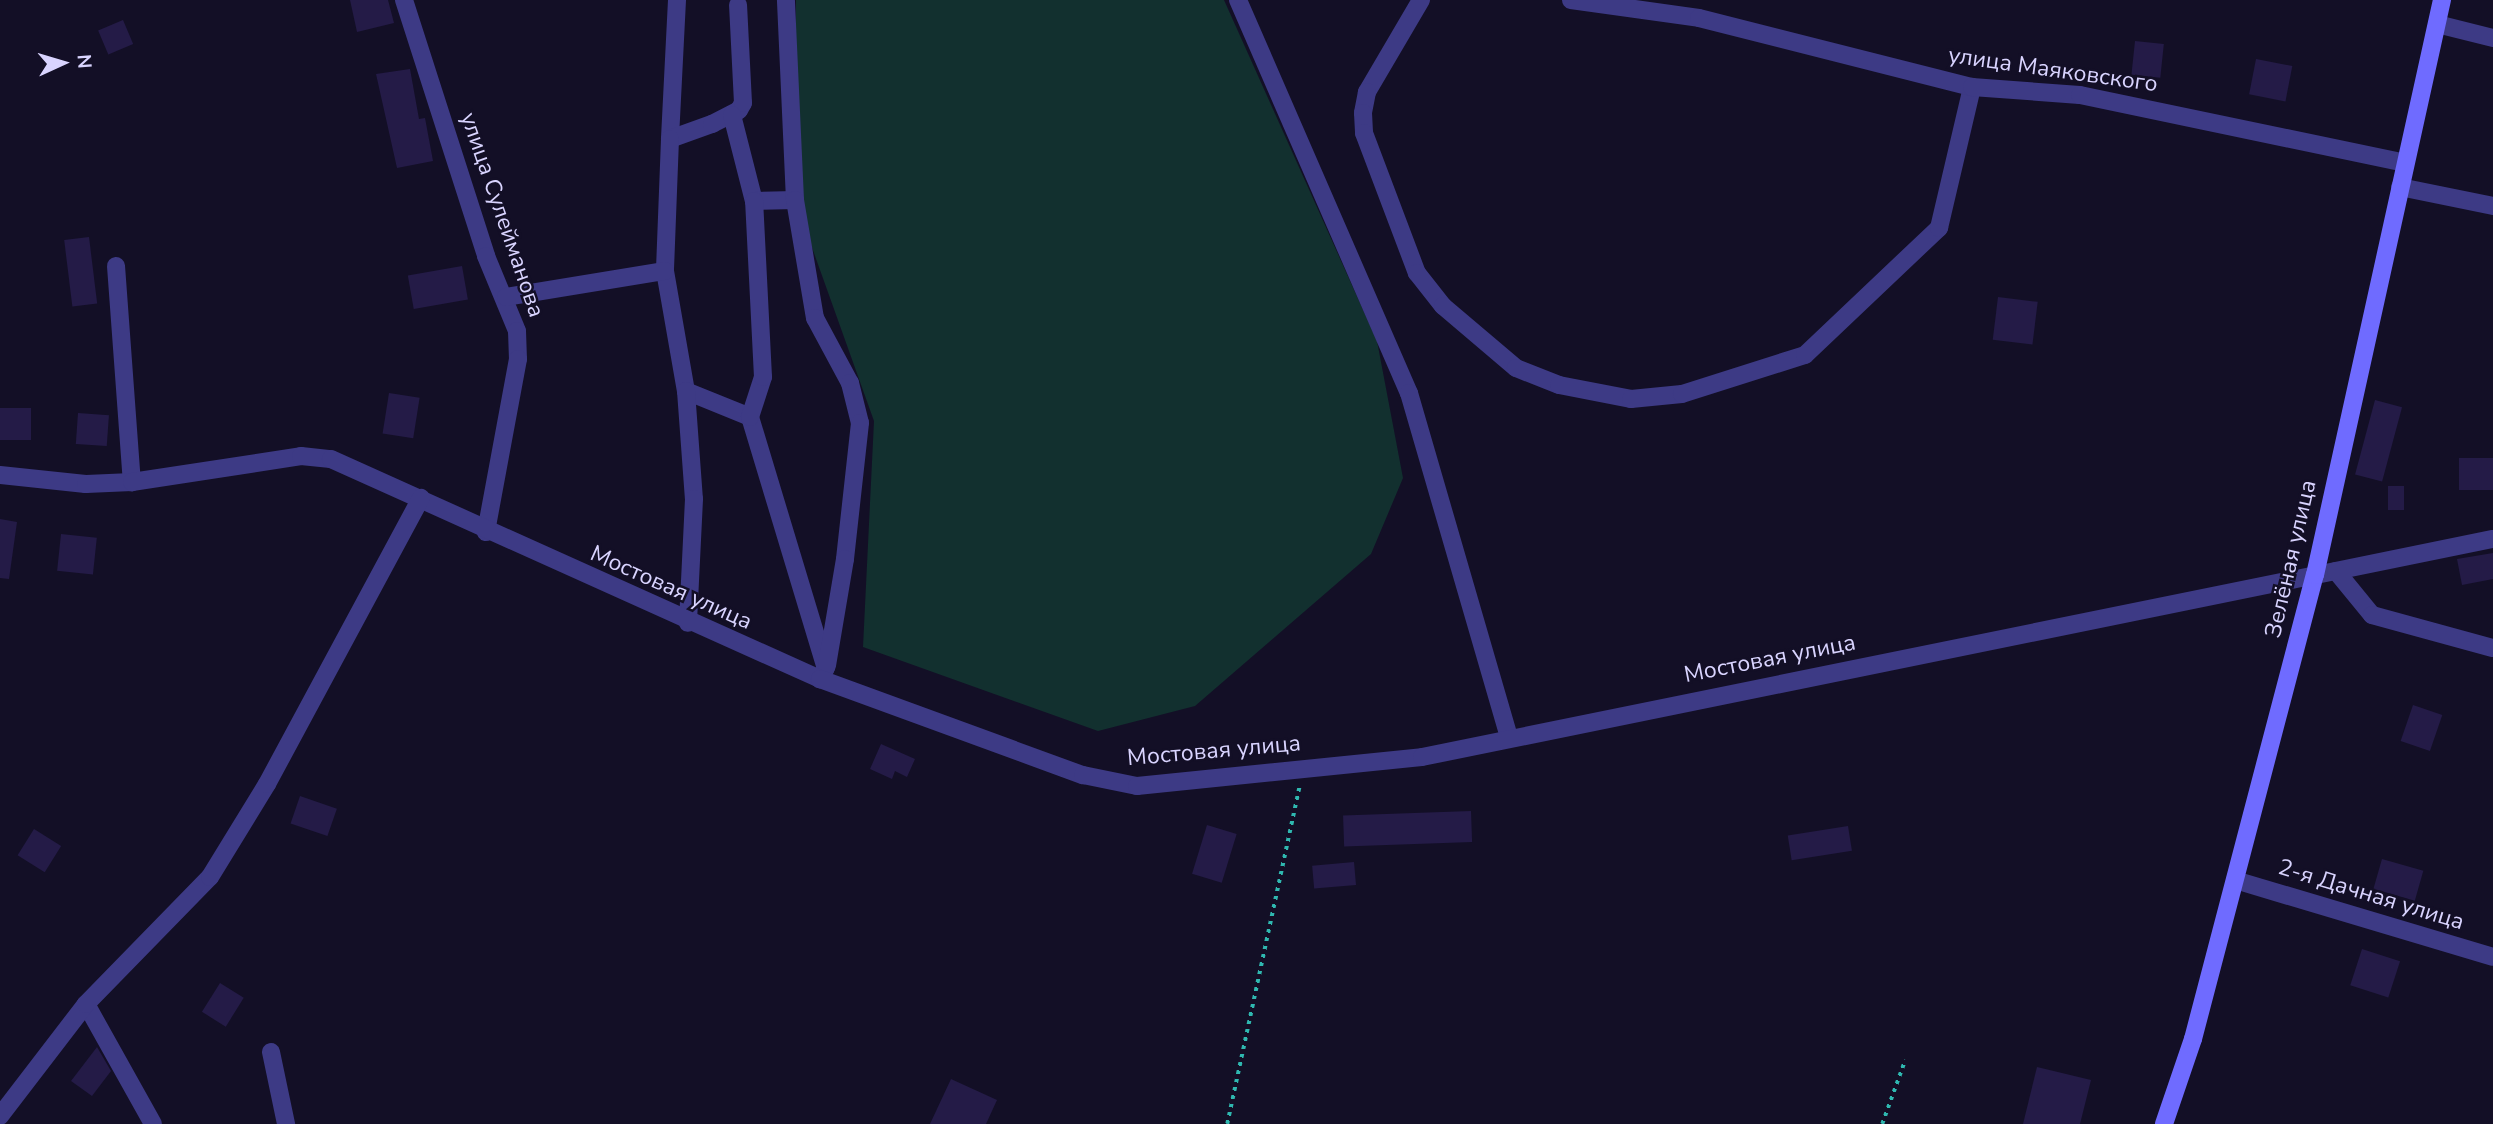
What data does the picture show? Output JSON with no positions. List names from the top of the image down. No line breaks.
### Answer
{"streets":{"main road":["Зелёная улица"],"street":["улица Маяковского","улица Сулейманова","Мостовая улица","2-я Дачная улица"]},"crossings":[["улица Маяковского","Зелёная улица"],["улица Сулейманова","Мостовая улица"],["Зелёная улица","Мостовая улица"],["Зелёная улица","2-я Дачная улица"]],"north":"right"}
